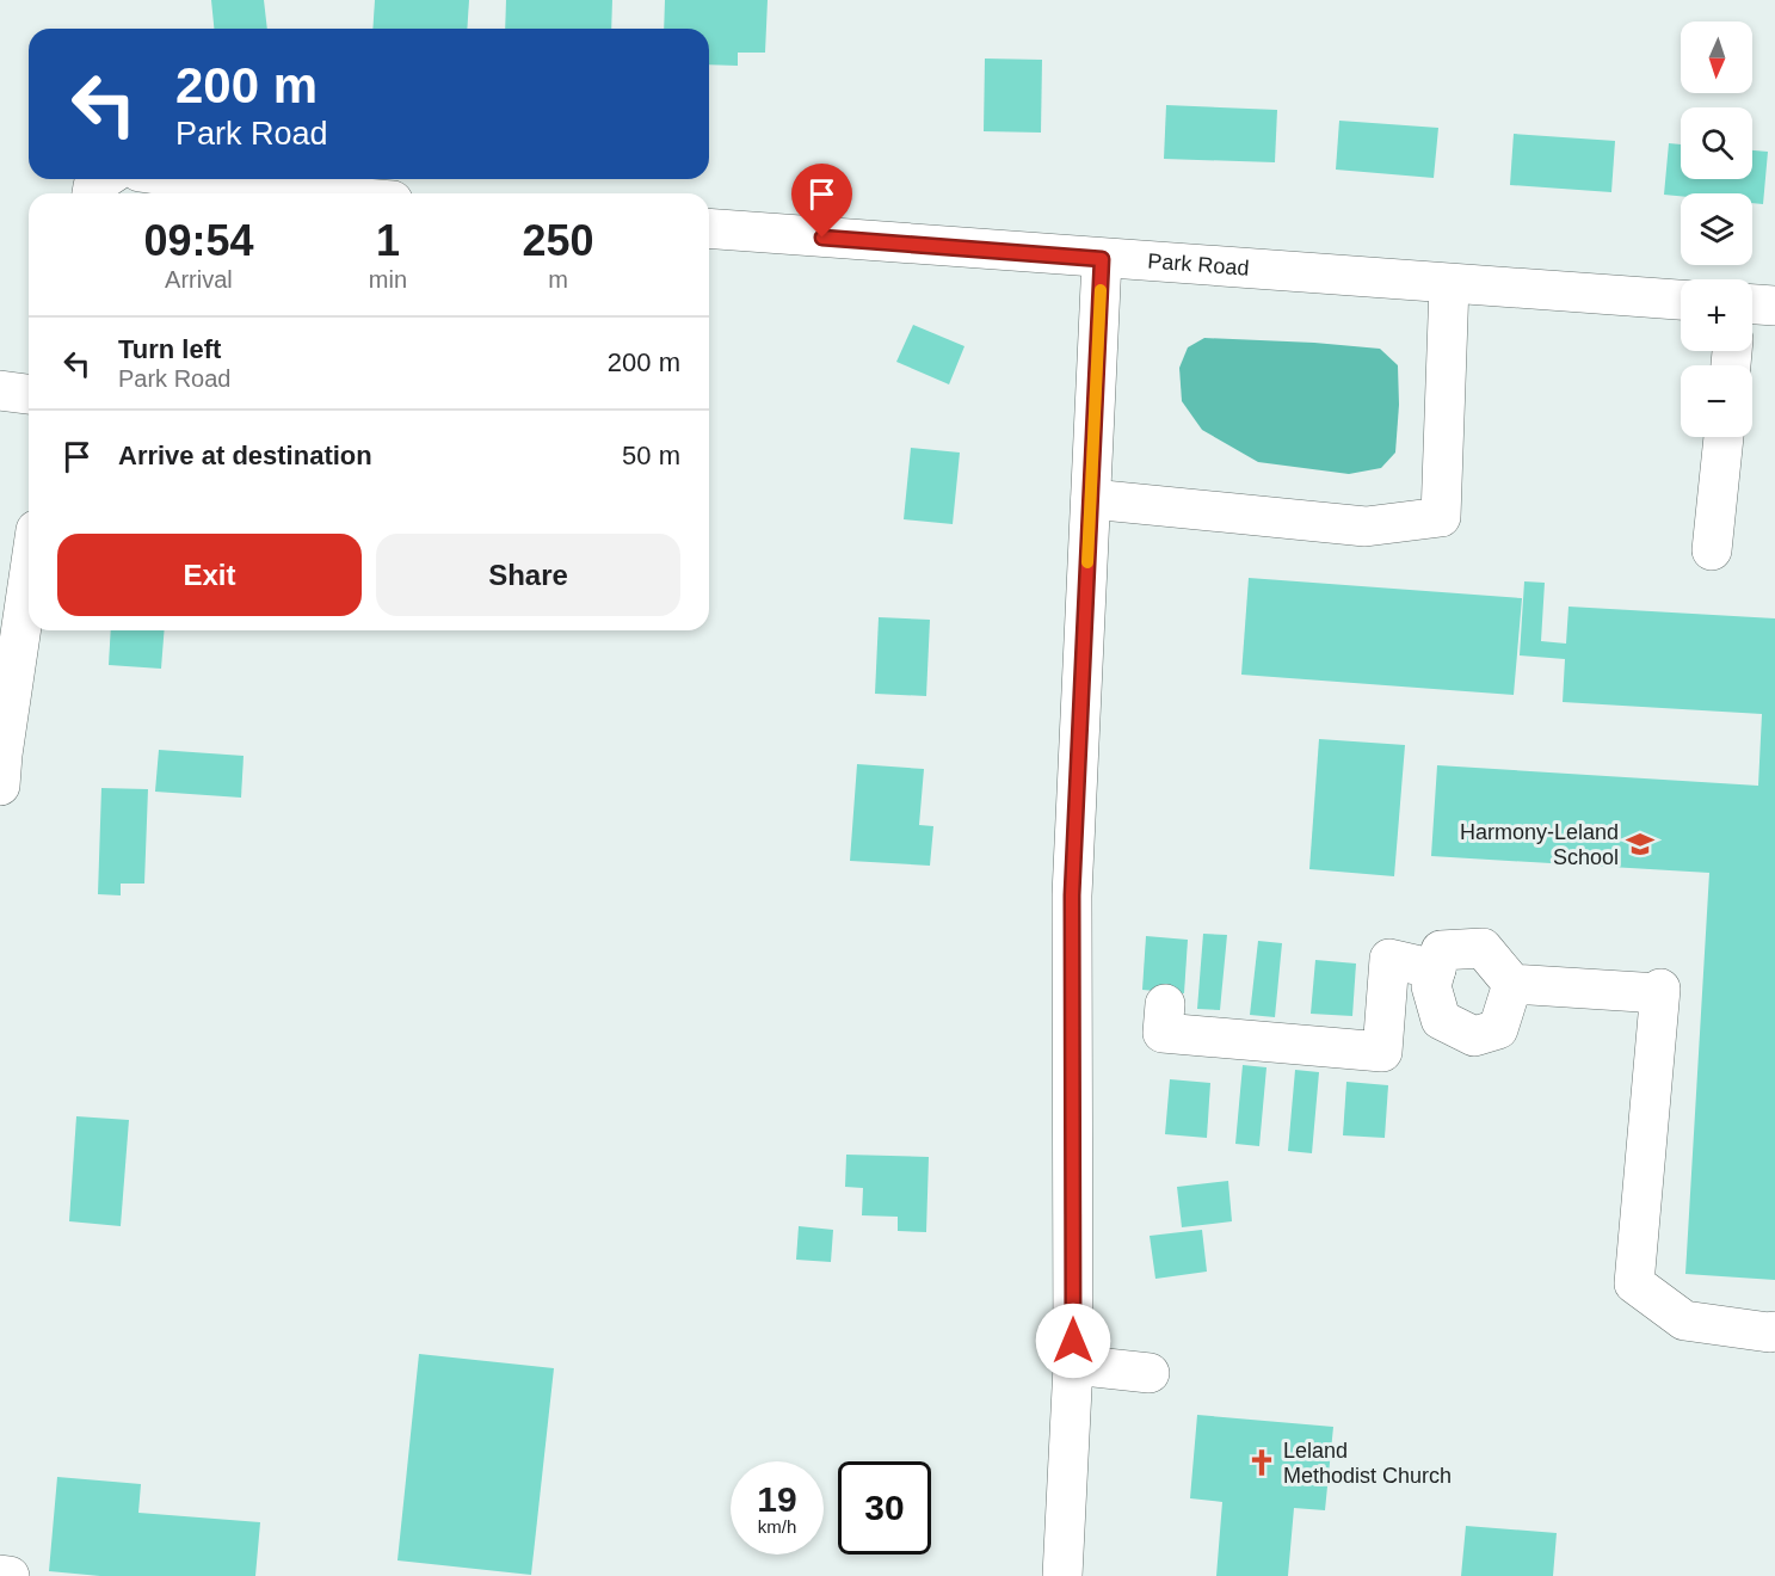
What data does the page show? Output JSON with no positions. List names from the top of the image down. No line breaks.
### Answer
{"streets":{"street":["Park Road"]},"places":{"school or university":["Harmony-Leland School"],"church":["Leland Methodist Church"]},"north":"bottom","page":{"map_buttons":["+","−"],"turn":["200 m","Park Road"],"eta":["09:54","Arrival","1","min","250","m"],"list":[{"name":"Turn left","note":"Park Road","value":"200 m"},{"name":"Arrive at destination","value":"50 m"}],"buttons":["Exit","Share"],"speed":"19 km/h","limit":"30"}}
